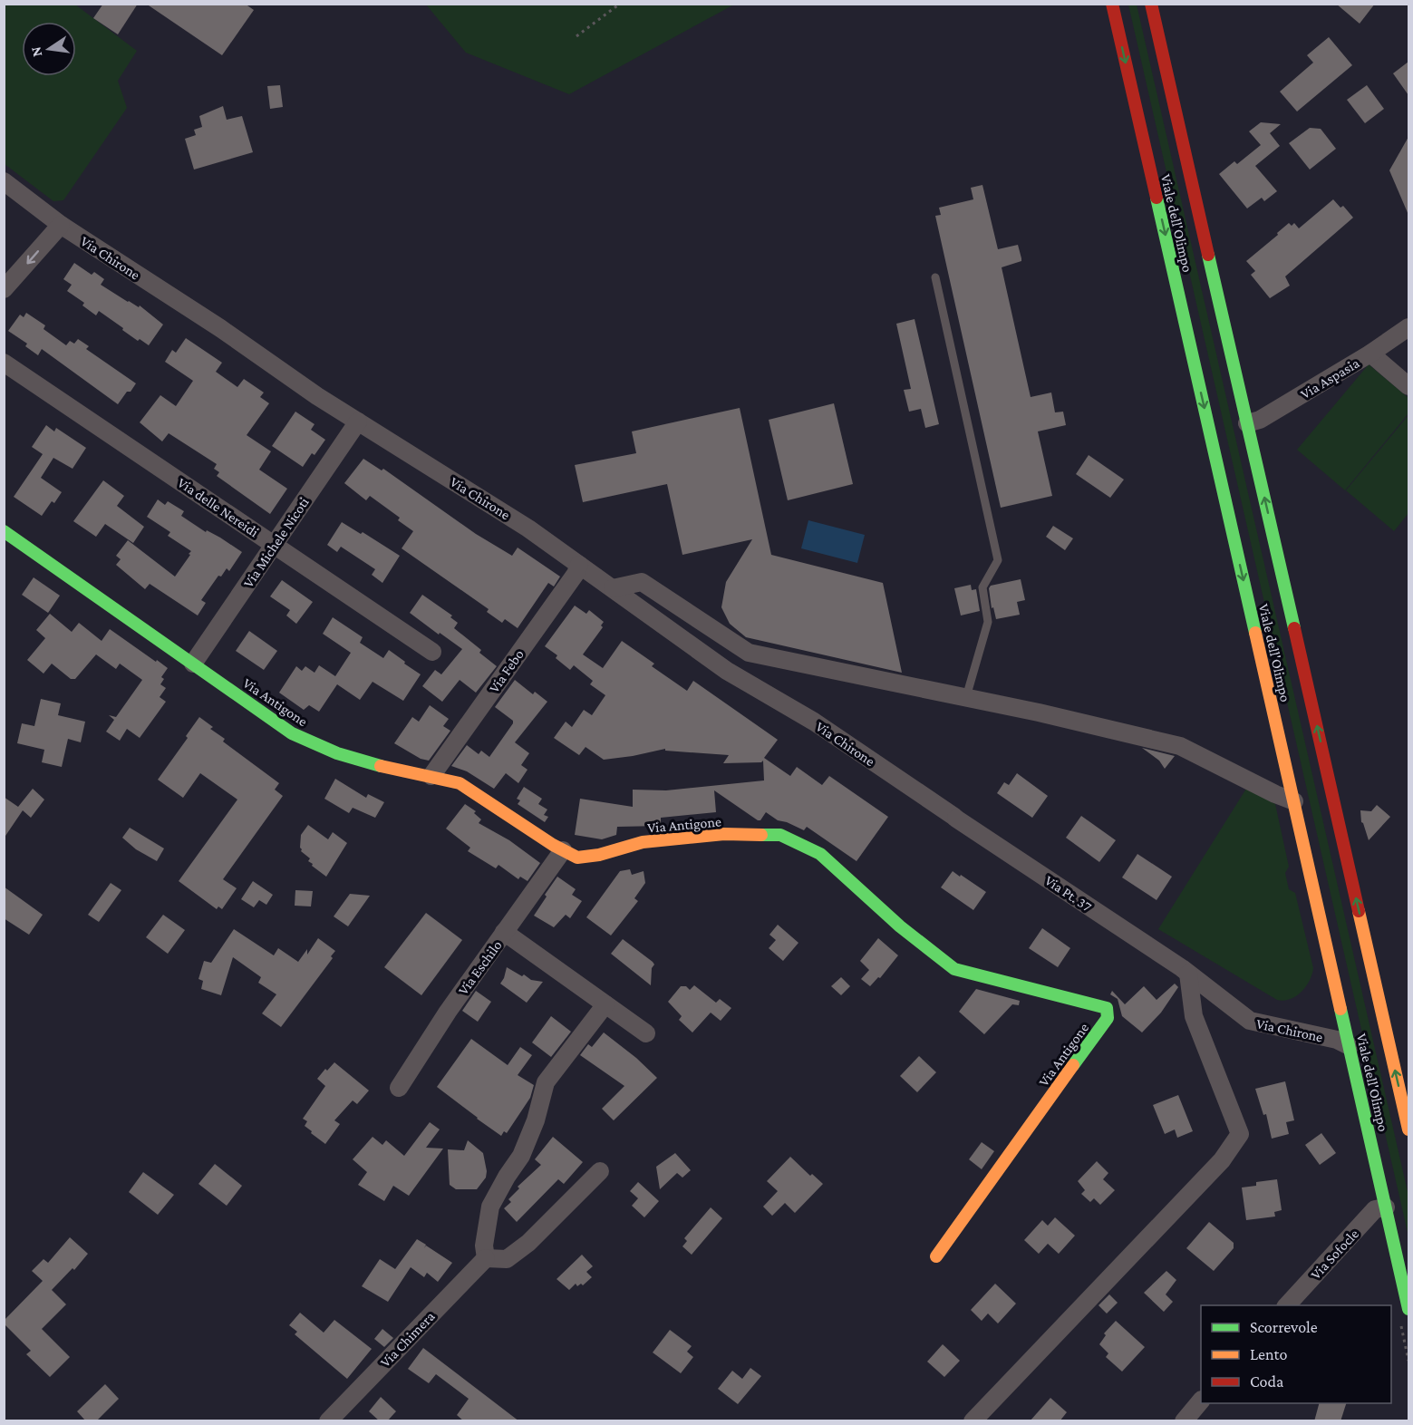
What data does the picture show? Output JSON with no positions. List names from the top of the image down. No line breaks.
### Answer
{"streets":{"street":["Viale dell'Olimpo","Via Chirone","Via Aspasia","Via delle Nereidi","Via Michele Nicoti","Via Febo","Via Antigone","Via Pt. 37","Via Eschilo","Via Sofocle","Via Chimera"]},"crossings":[["Viale dell'Olimpo","Via Chirone"],["Viale dell'Olimpo","Via Aspasia"],["Viale dell'Olimpo","Via Sofocle"],["Via Chirone","Via Michele Nicoti"],["Via Chirone","Via Febo"],["Via Chirone","Via Pt. 37"],["Via delle Nereidi","Via Michele Nicoti"],["Via Michele Nicoti","Via Antigone"],["Via Febo","Via Antigone"],["Via Antigone","Via Eschilo"]],"legend":["Scorrevole","Lento","Coda"],"north":"left"}
